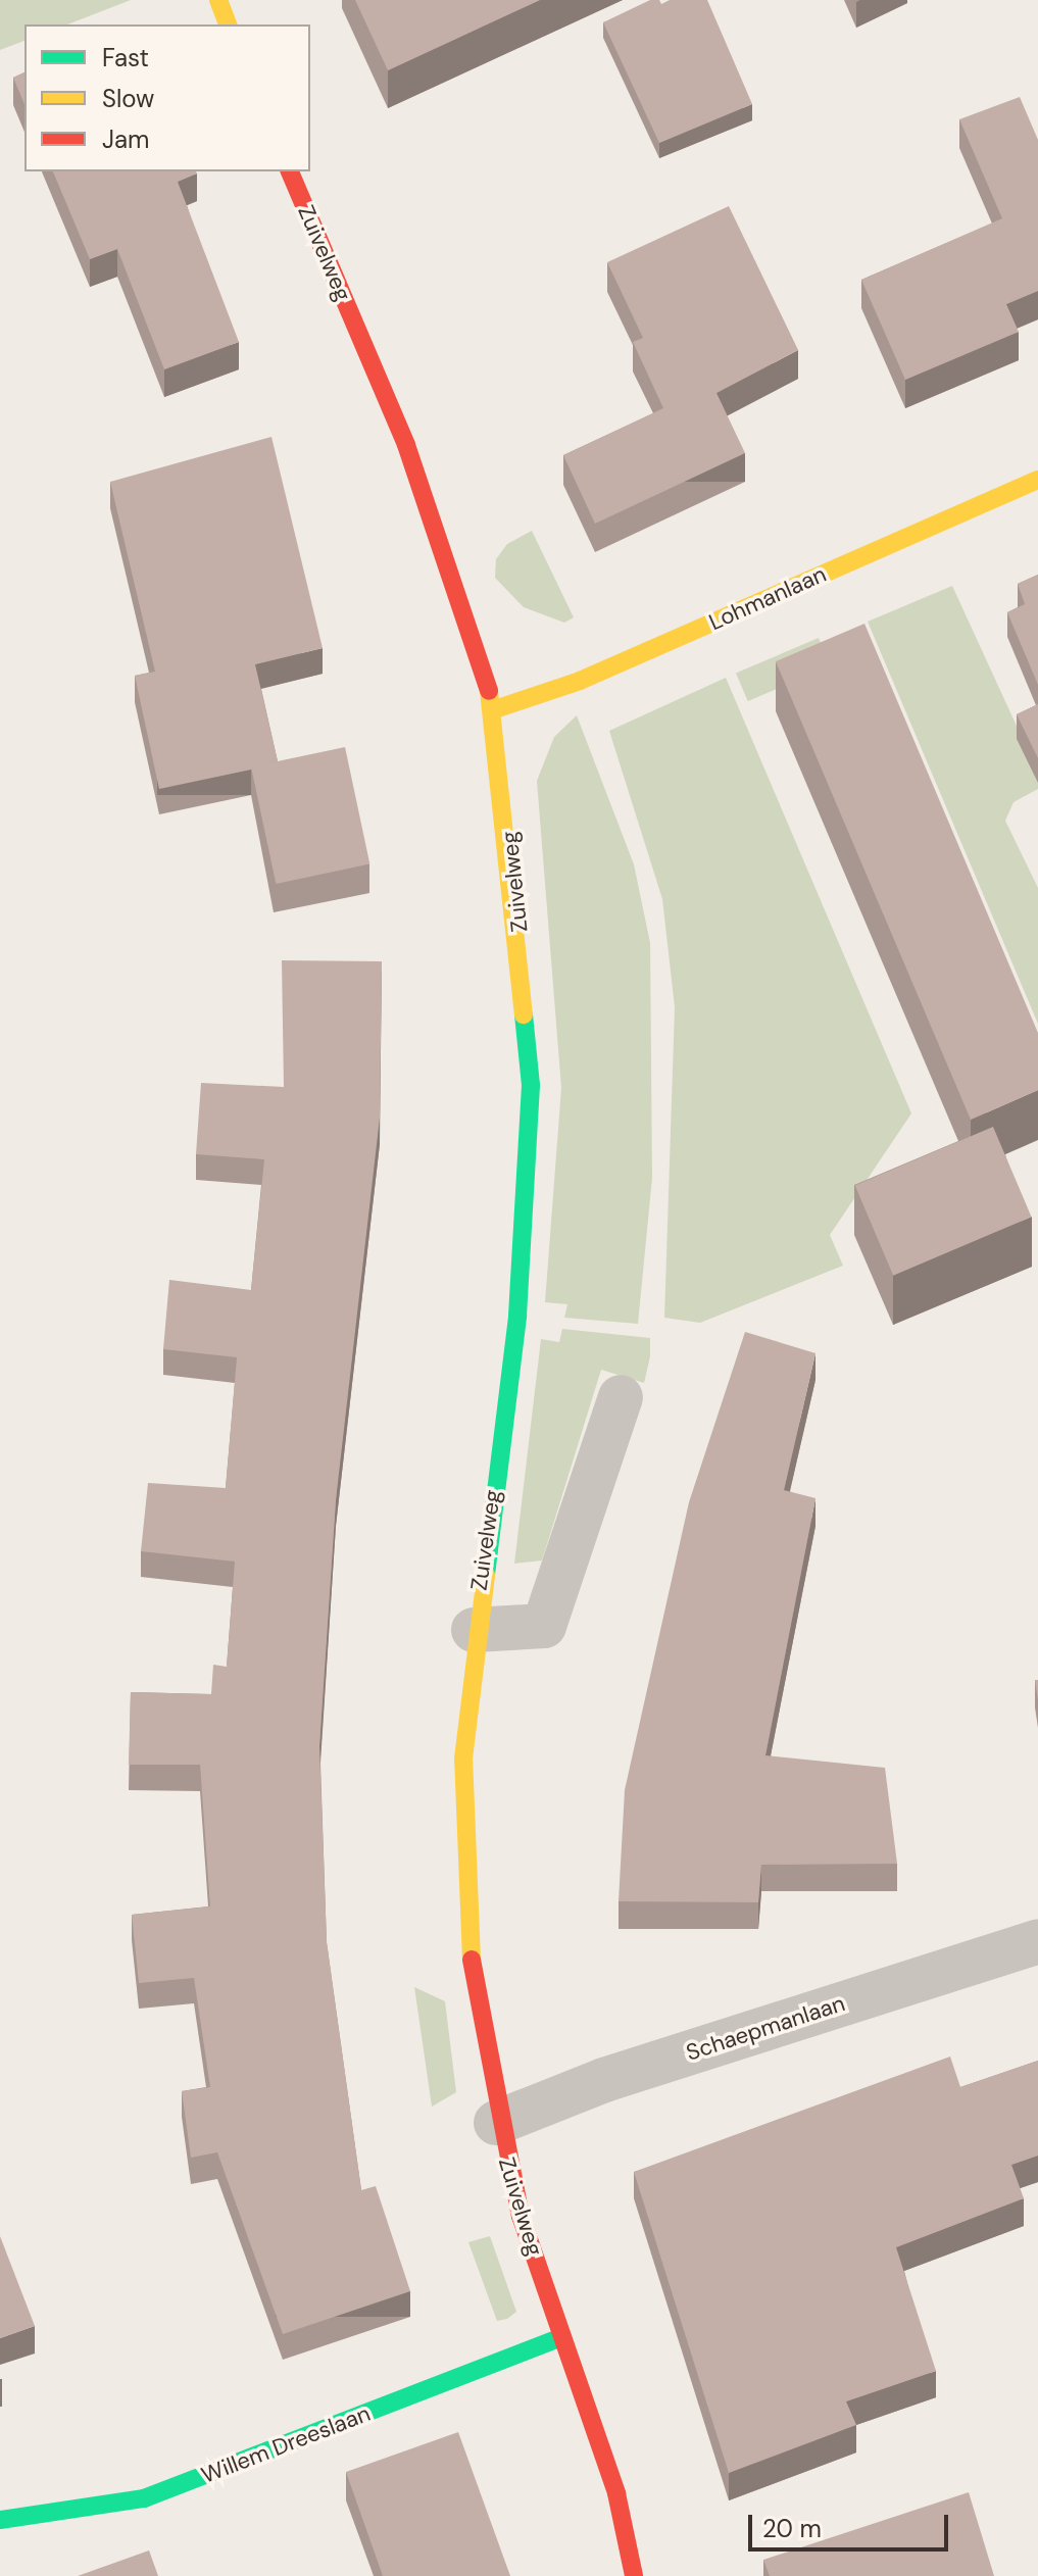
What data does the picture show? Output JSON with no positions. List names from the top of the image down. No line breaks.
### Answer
{"streets":{"street":["Zuivelweg","Lohmanlaan","Schaepmanlaan","Willem Dreeslaan"]},"crossings":[["Zuivelweg","Lohmanlaan"],["Zuivelweg","Schaepmanlaan"],["Zuivelweg","Willem Dreeslaan"]],"legend":["Fast","Slow","Jam"],"scale_bar":"20 m"}
